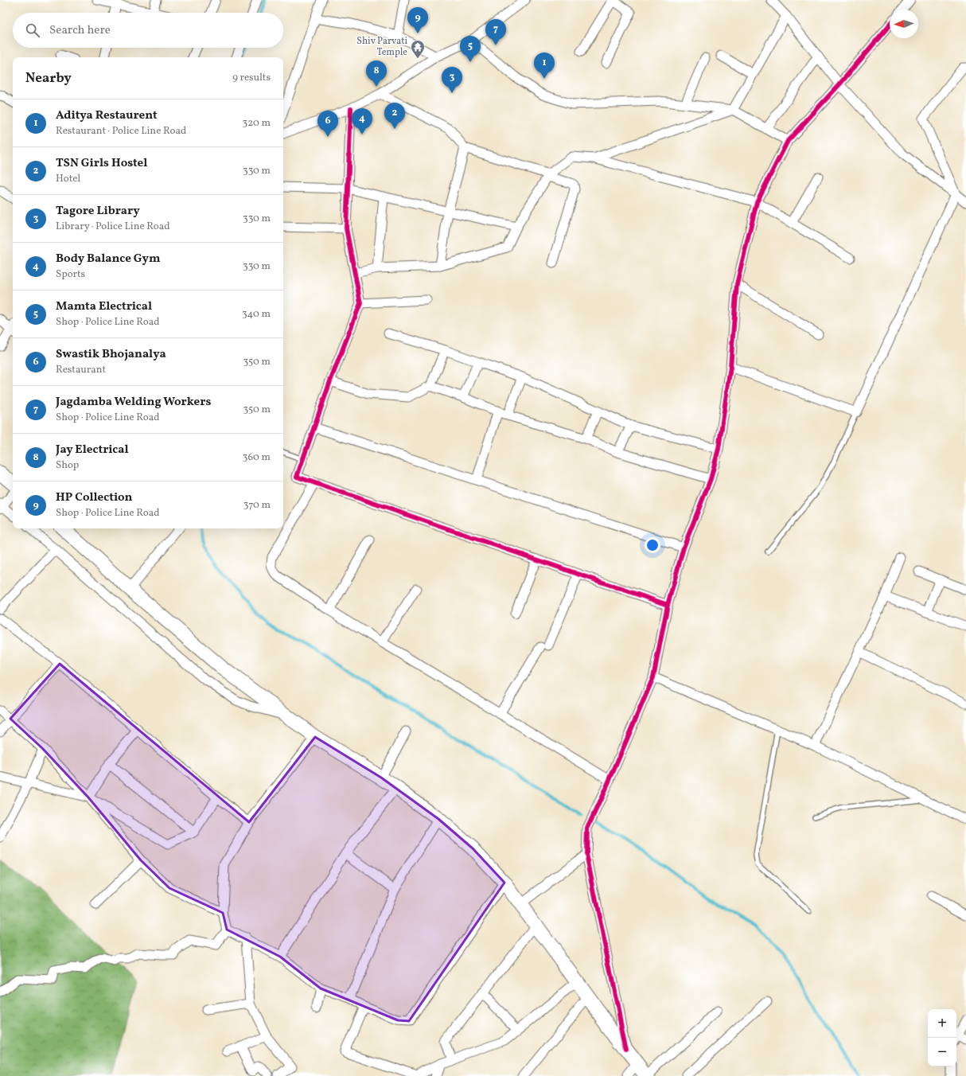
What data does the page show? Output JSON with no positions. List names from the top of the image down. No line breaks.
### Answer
{"places":{"temple":["Shiv Parvati Temple"]},"north":"left","page":{"pins":["9","7","5","1","8","3","2","4","6"],"search":"Search here","heading":["Nearby","9 results"],"list":[{"mark":"1","name":"Aditya Restaurent","note":"Restaurant · Police Line Road","value":"320 m"},{"mark":"2","name":"TSN Girls Hostel","note":"Hotel","value":"330 m"},{"mark":"3","name":"Tagore Library","note":"Library · Police Line Road","value":"330 m"},{"mark":"4","name":"Body Balance Gym","note":"Sports","value":"330 m"},{"mark":"5","name":"Mamta Electrical","note":"Shop · Police Line Road","value":"340 m"},{"mark":"6","name":"Swastik Bhojanalya","note":"Restaurant","value":"350 m"},{"mark":"7","name":"Jagdamba Welding Workers","note":"Shop · Police Line Road","value":"350 m"},{"mark":"8","name":"Jay Electrical","note":"Shop","value":"360 m"},{"mark":"9","name":"HP Collection","note":"Shop · Police Line Road","value":"370 m"}],"map_buttons":["+","−"]}}
